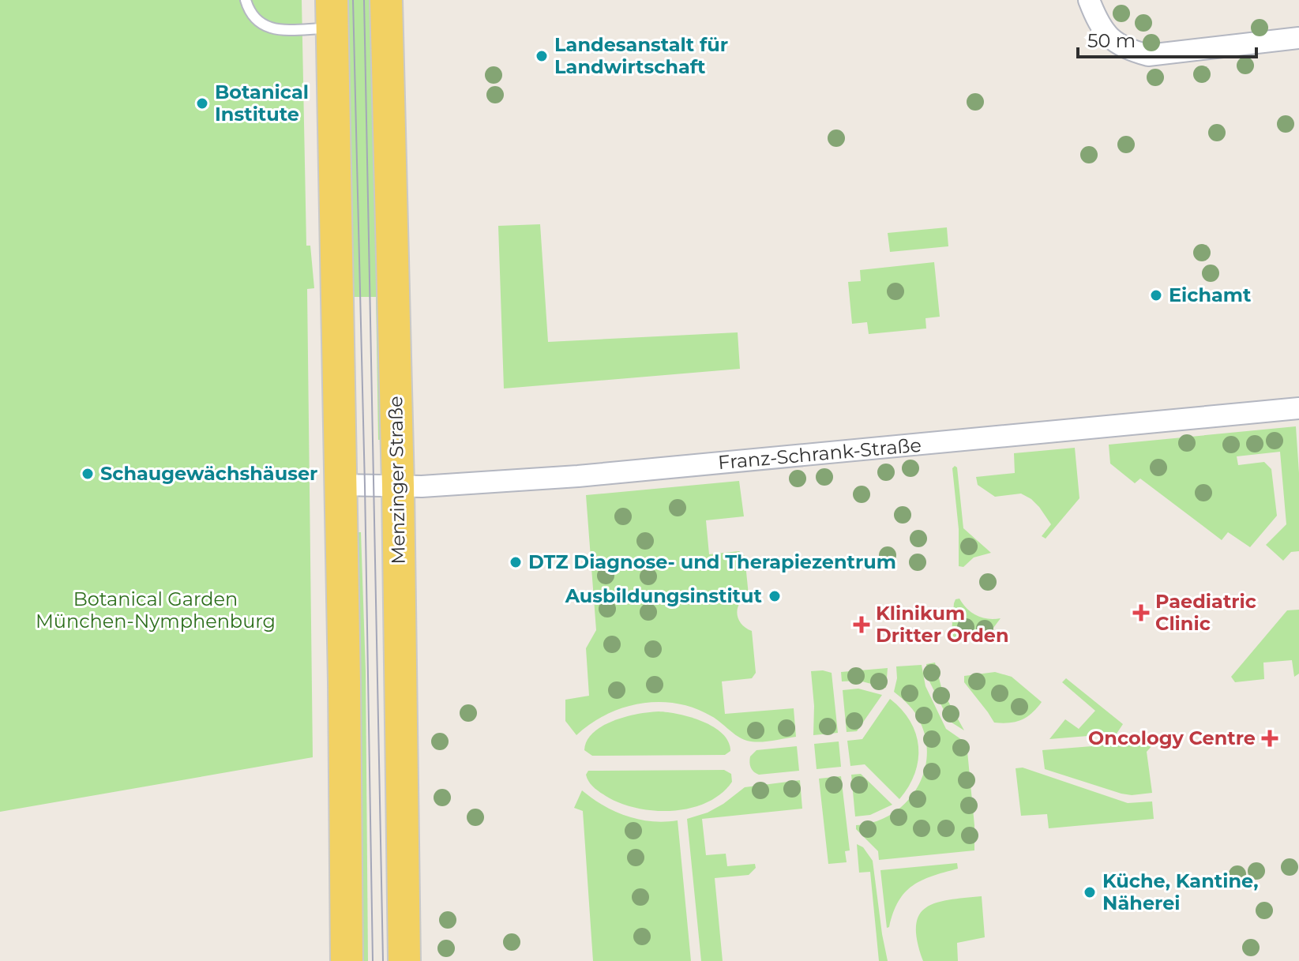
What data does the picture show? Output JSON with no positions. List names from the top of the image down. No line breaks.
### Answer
{"streets":{"main road":["Menzinger Straße"],"street":["Franz-Schrank-Straße"]},"crossings":[["Franz-Schrank-Straße","Menzinger Straße"]],"parks":["Botanical Garden München-Nymphenburg"],"places":{"other":["Landesanstalt für Landwirtschaft","Botanical Institute","Eichamt","Schaugewächshäuser","DTZ Diagnose- und Therapiezentrum","Ausbildungsinstitut","Küche, Kantine, Näherei"],"health":["Paediatric Clinic","Klinikum Dritter Orden","Oncology Centre"]},"scale_bar":"50 m"}
